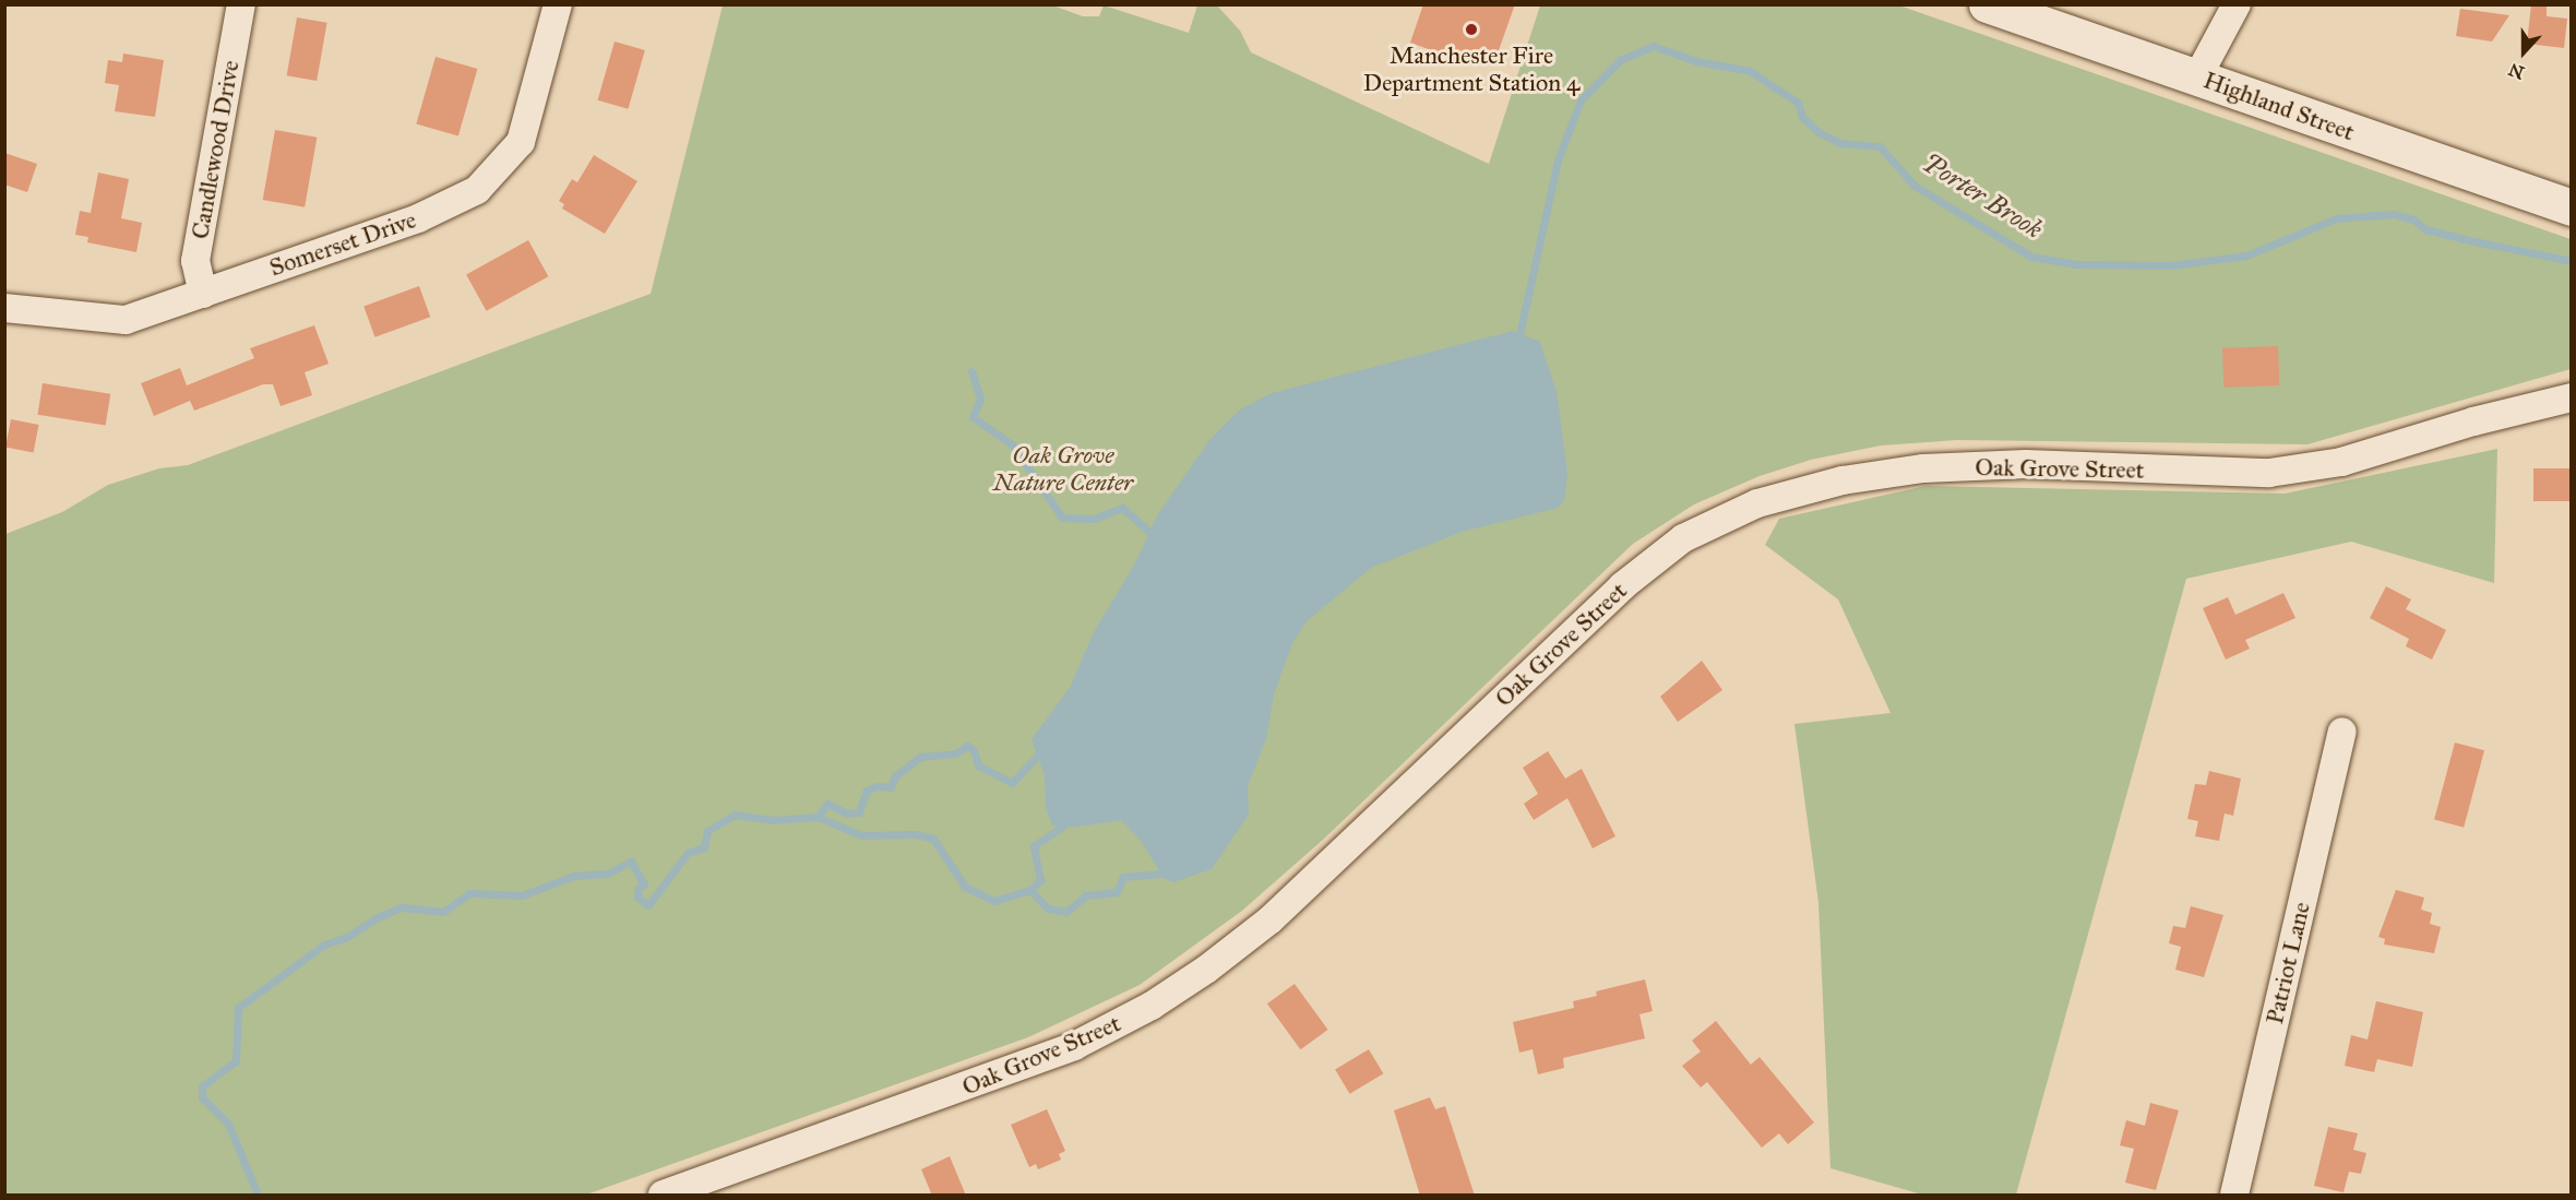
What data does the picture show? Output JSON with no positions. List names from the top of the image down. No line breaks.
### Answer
{"streets":{"main road":["Highland Street"],"street":["Candlewood Drive","Somerset Drive","Oak Grove Street","Patriot Lane"]},"crossings":[["Candlewood Drive","Somerset Drive"]],"water":["Porter Brook"],"parks":["Oak Grove Nature Center"],"places":["Manchester Fire Department Station 4"],"north":"bottom"}
